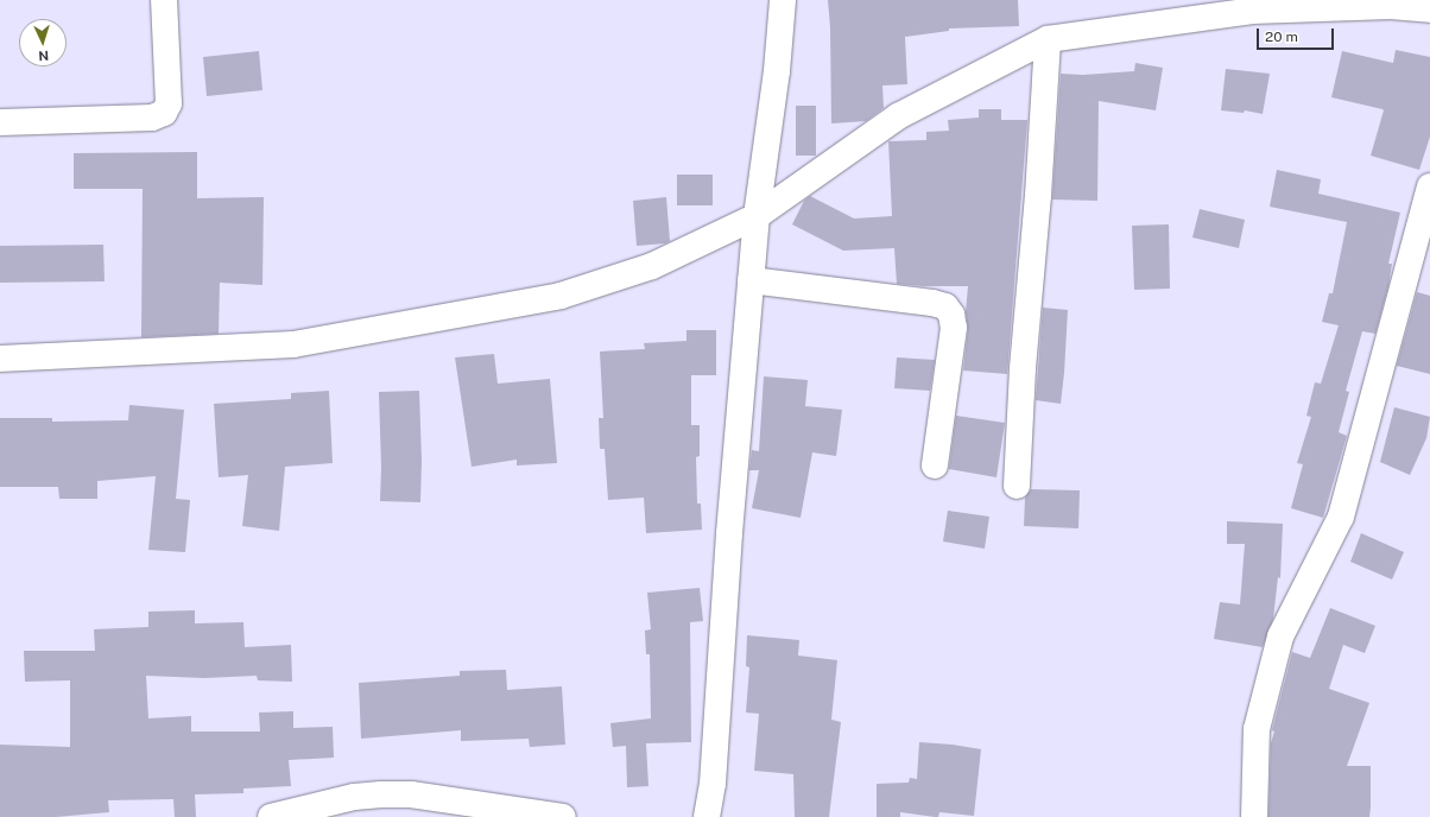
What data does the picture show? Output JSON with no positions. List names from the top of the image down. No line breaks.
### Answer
{"scale_bar":"20 m","north":"bottom"}
